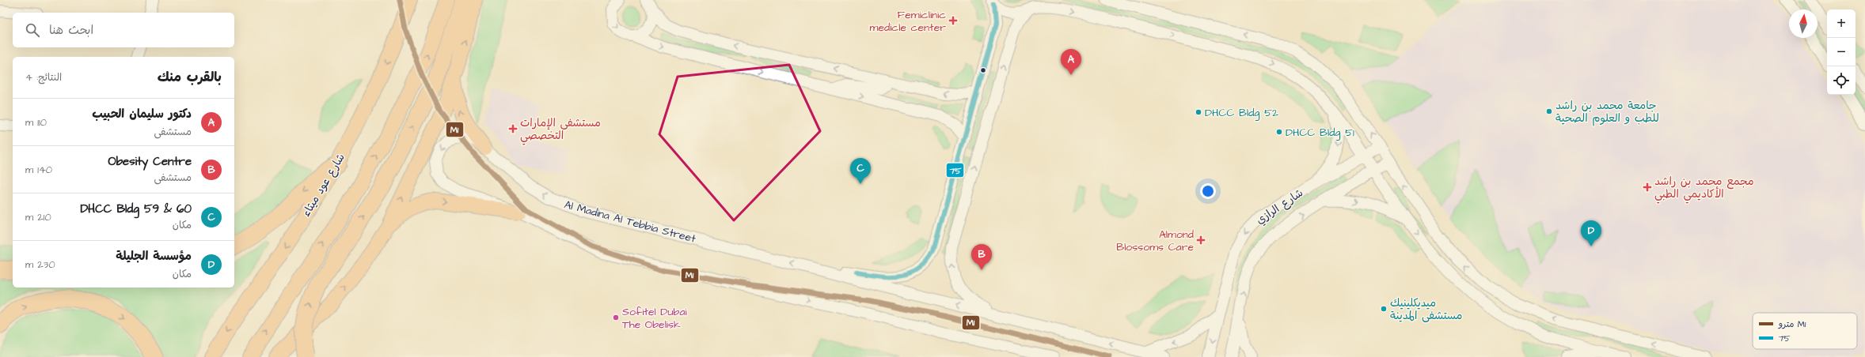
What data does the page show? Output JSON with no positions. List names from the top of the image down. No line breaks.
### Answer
{"streets":{"main road":["شارع عود ميثاء"],"street":["شارع الرازي","Al Madina Al Tebbia Street"]},"places":{"health":["Femiclinic medicle center","مستشفى الإمارات التخصصي","مجمع محمد بن راشد الأكاديمي الطبي","Almond Blossoms Care"],"other":["جامعة محمد بن راشد للطب و العلوم الصحية","DHCC Bldg 52","DHCC Bldg 51","ميديكلينيك مستشفى المدينة","Sofitel Dubai The Obelisk"]},"lines":["metro line M1","transit line 75"],"legend":["مترو M1","75"],"north":"top","page":{"map_buttons":["+","−"],"search":"ابحث هنا","pins":["A","C","D","B"],"heading":["بالقرب منك","النتائج: 4"],"list":[{"mark":"A","name":"دكتور سليمان الحبيب","note":"مستشفى","value":"110 m"},{"mark":"B","name":"Obesity Centre","note":"مستشفى","value":"140 m"},{"mark":"C","name":"DHCC Bldg 59 & 60","note":"مكان","value":"210 m"},{"mark":"D","name":"مؤسسة الجليلة","note":"مكان","value":"230 m"}]}}
